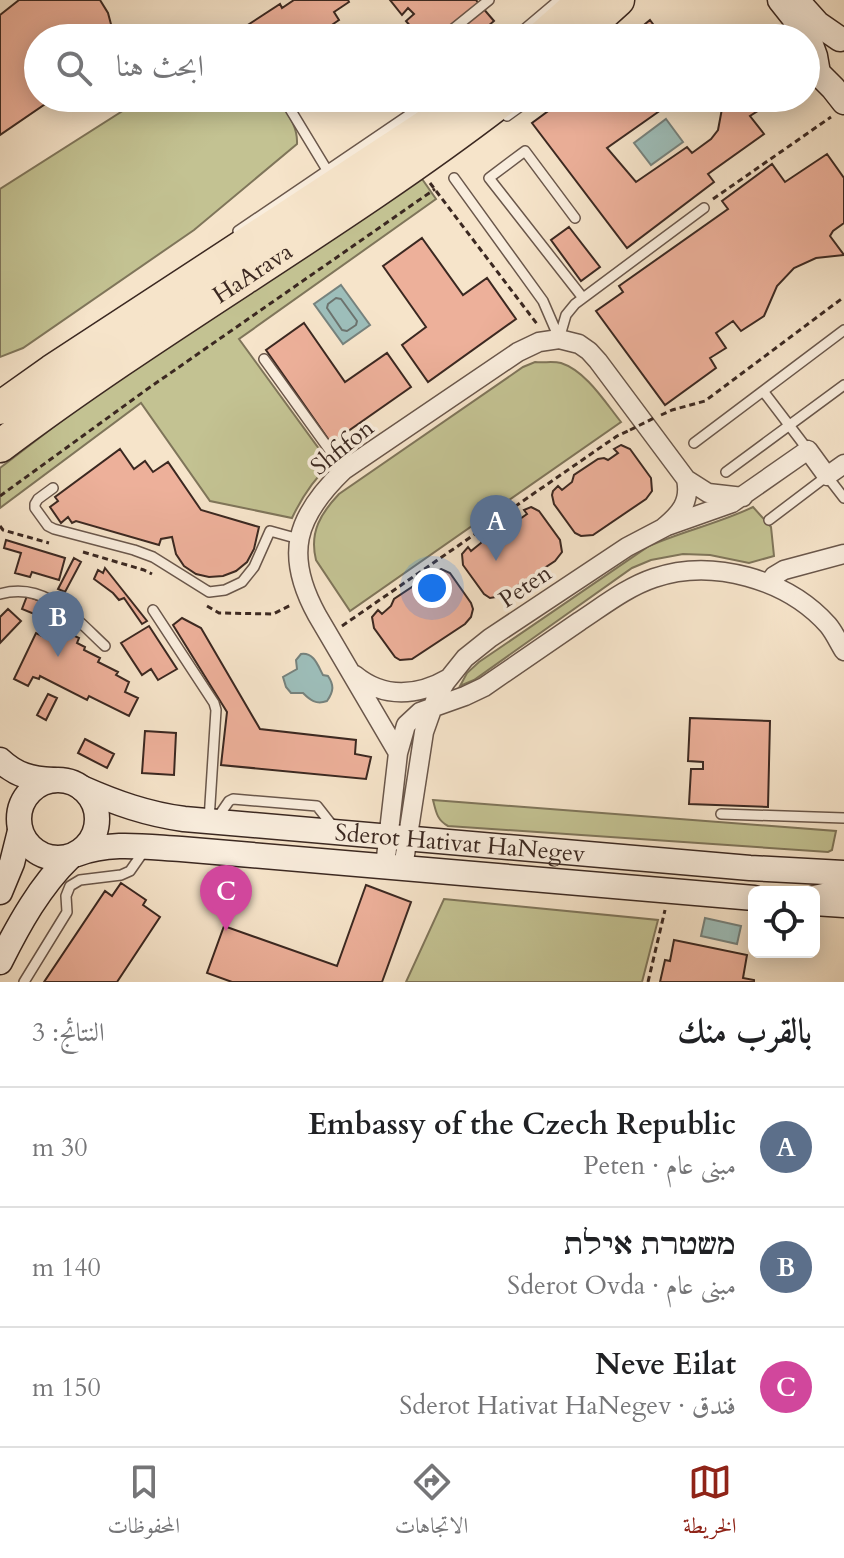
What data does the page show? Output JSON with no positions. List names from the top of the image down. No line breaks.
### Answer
{"streets":{"highway":["HaArava"],"main road":["Sderot Hativat HaNegev"],"street":["Shfifon","Peten"]},"crossings":[["Shfifon","Peten"],["Peten","Sderot Hativat HaNegev"]],"page":{"search":"ابحث هنا","pins":["A","B","C"],"heading":["بالقرب منك","النتائج: 3"],"list":[{"mark":"A","name":"Embassy of the Czech Republic","note":"مبنى عام · Peten","value":"30 m"},{"mark":"B","name":"משטרת אילת","note":"مبنى عام · Sderot Ovda","value":"140 m"},{"mark":"C","name":"Neve Eilat","note":"فندق · Sderot Hativat HaNegev","value":"150 m"}],"nav":["الخريطة","الاتجاهات","المحفوظات"]}}
